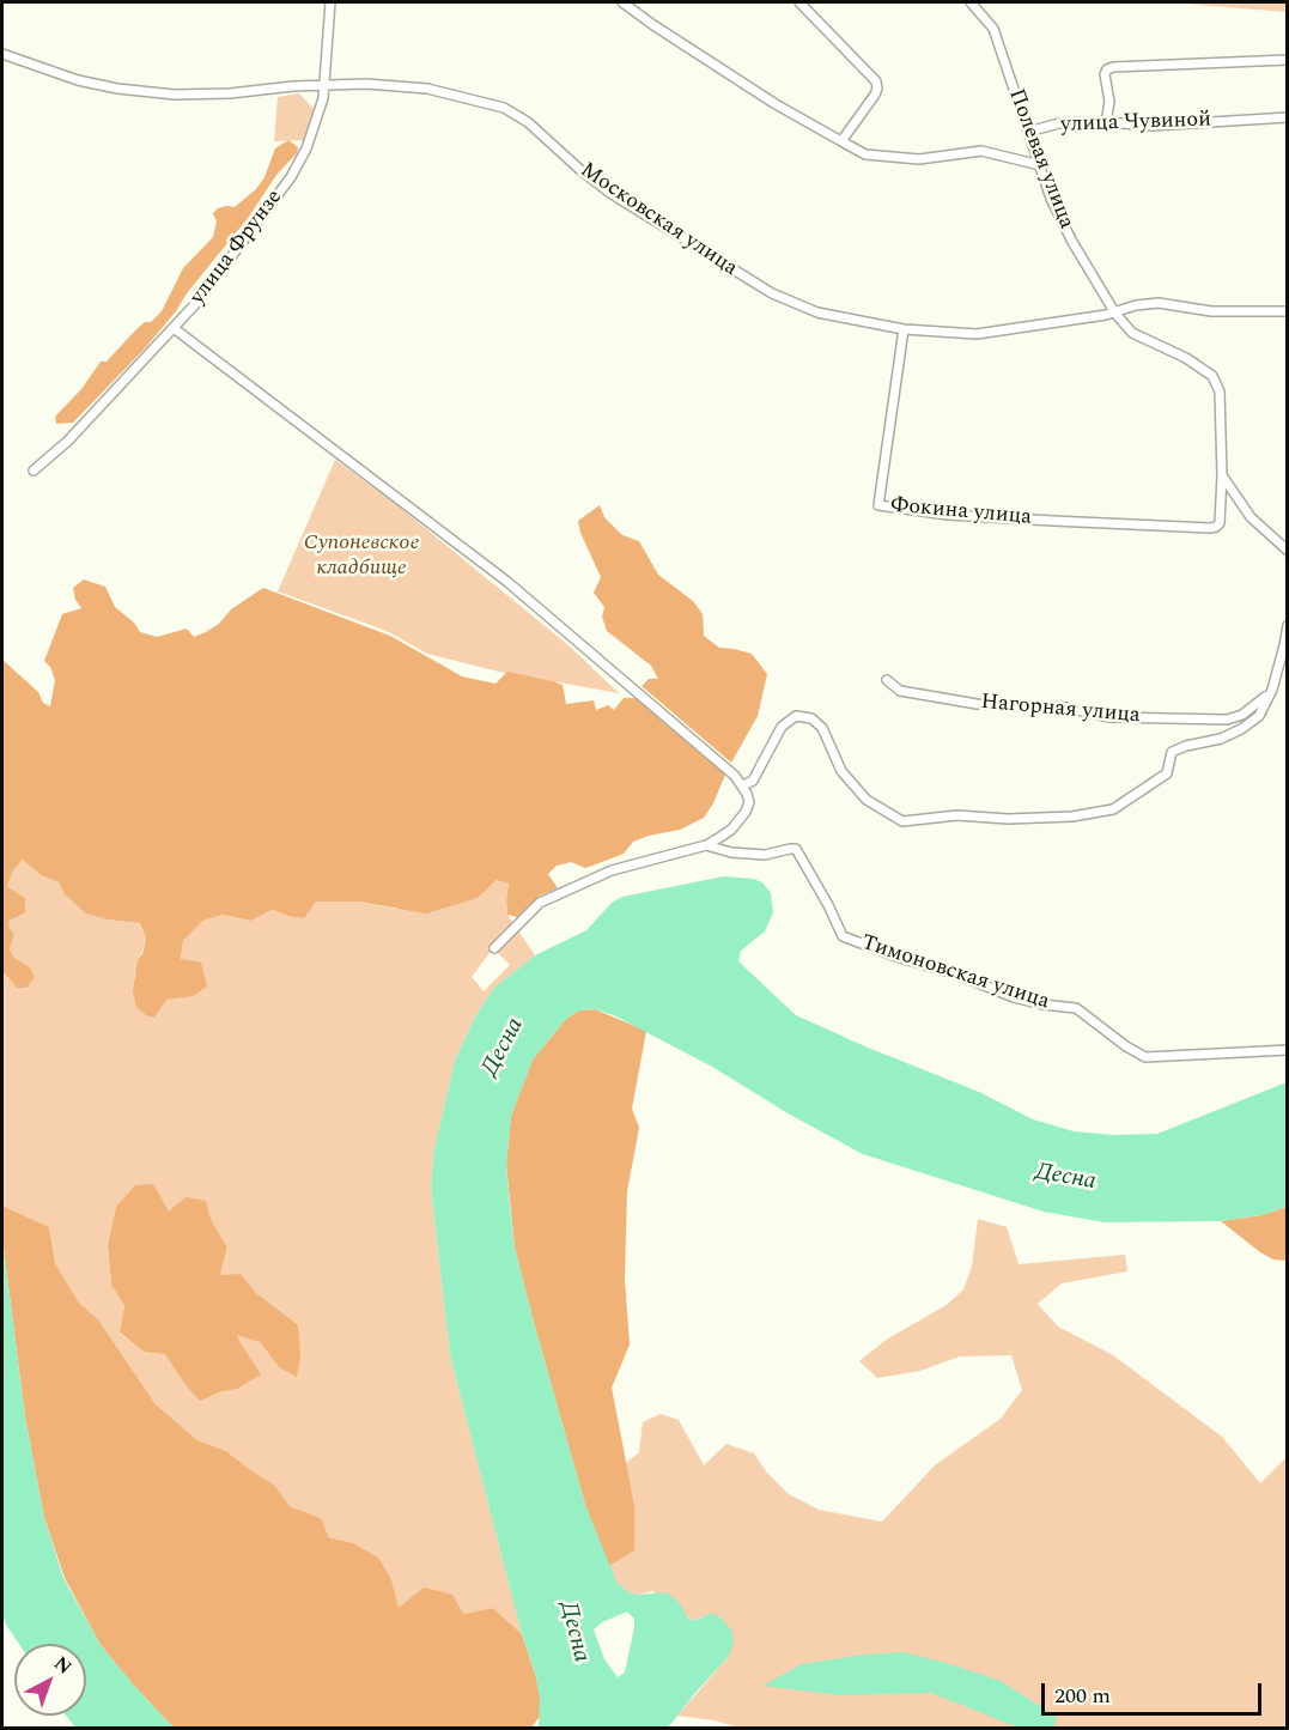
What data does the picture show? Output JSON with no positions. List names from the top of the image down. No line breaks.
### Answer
{"streets":{"street":["улица Чувиной","Полевая улица","Московская улица","улица Фрунзе","Фокина улица","Нагорная улица","Тимоновская улица"]},"crossings":[["улица Чувиной","Полевая улица"],["Полевая улица","Московская улица"],["Полевая улица","Фокина улица"],["Московская улица","улица Фрунзе"],["Московская улица","Фокина улица"]],"water":["Десна"],"parks":["Супоневское кладбище"],"scale_bar":"200 m","north":"top right"}
